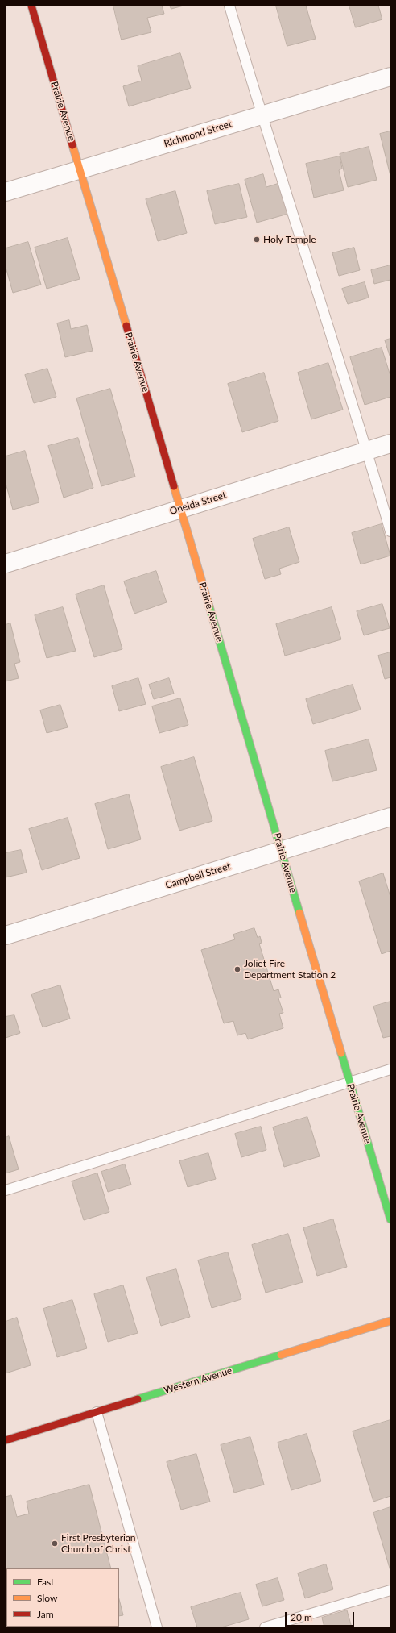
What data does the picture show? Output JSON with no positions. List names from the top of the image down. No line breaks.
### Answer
{"streets":{"street":["Prairie Avenue","Richmond Street","Oneida Street","Campbell Street","Western Avenue"]},"crossings":[["Prairie Avenue","Richmond Street"],["Prairie Avenue","Oneida Street"],["Prairie Avenue","Campbell Street"]],"places":["Holy Temple","Joliet Fire Department Station 2","First Presbyterian Church of Christ"],"legend":["Fast","Slow","Jam"],"scale_bar":"20 m"}
